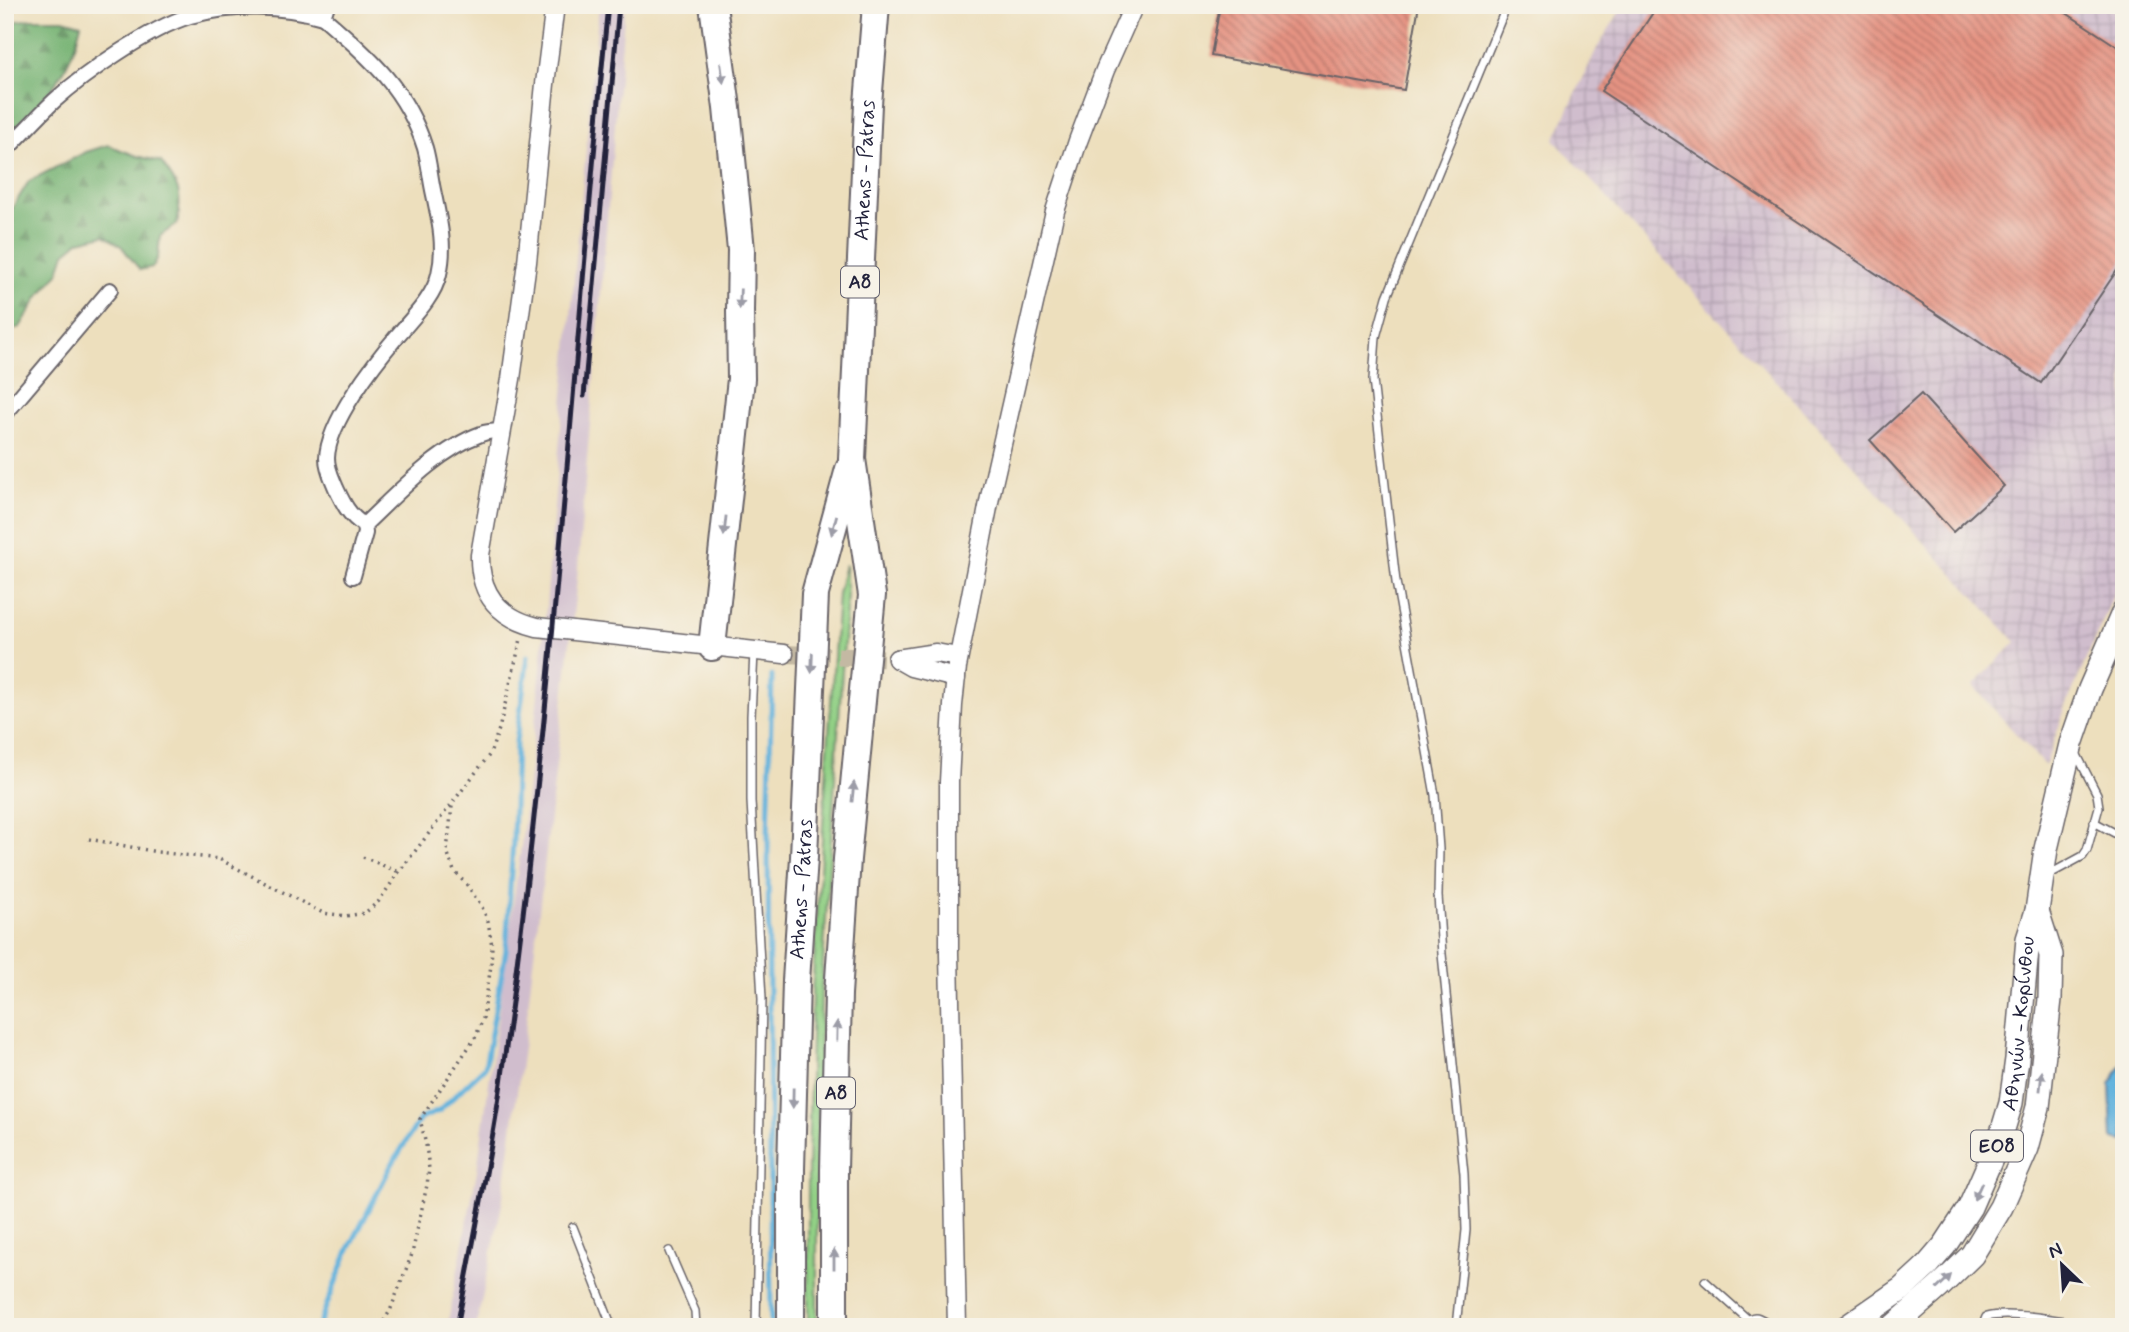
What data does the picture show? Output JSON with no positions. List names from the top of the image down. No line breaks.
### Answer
{"streets":{"highway":["Athens - Patras","Α8"],"main road":["Αθηνών - Κορίνθου","ΕΟ8"]},"north":"top left"}
